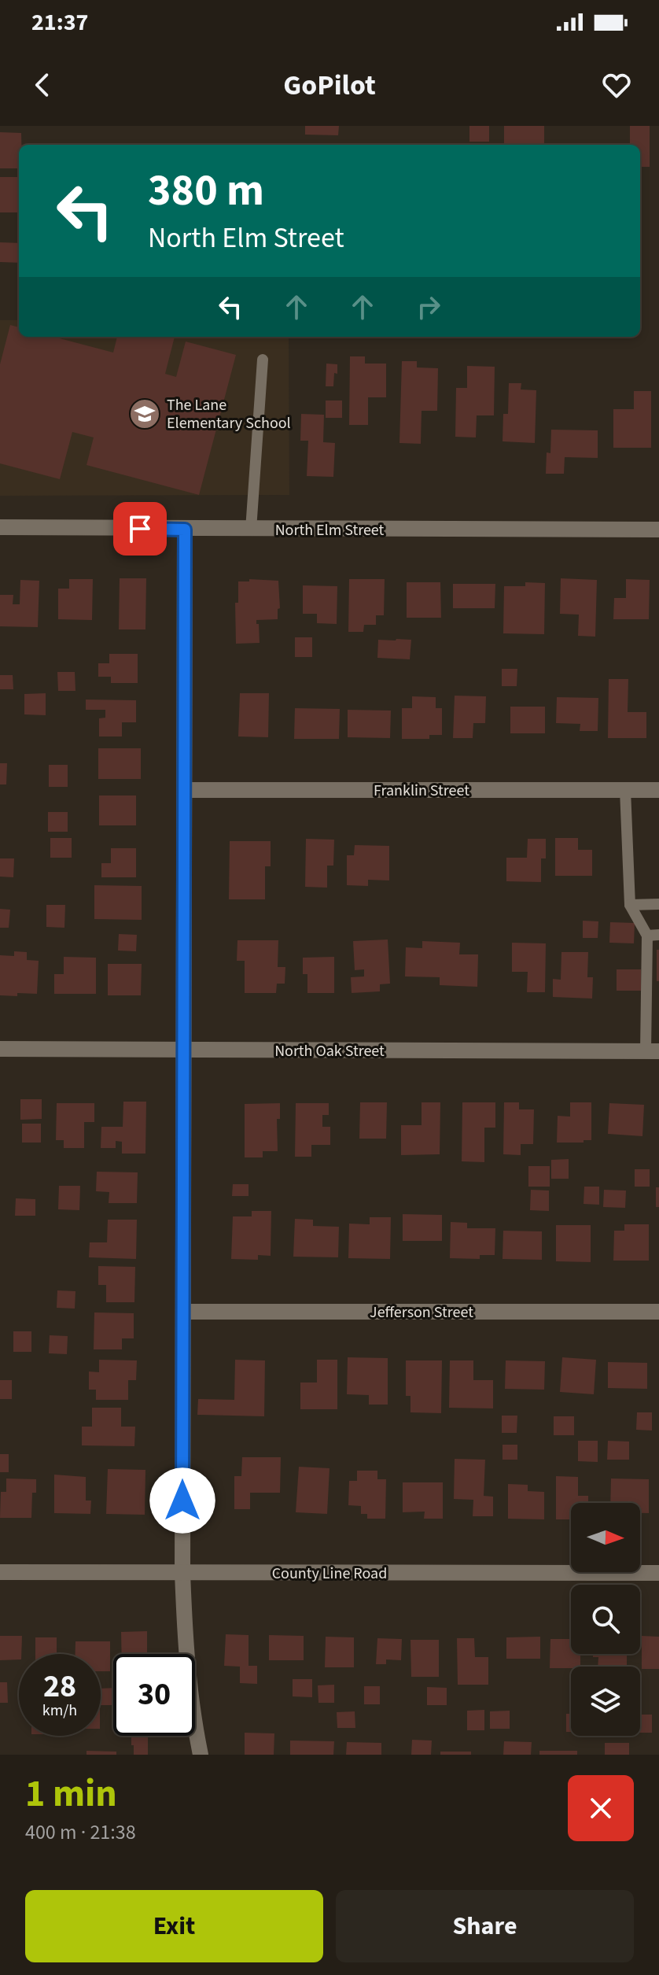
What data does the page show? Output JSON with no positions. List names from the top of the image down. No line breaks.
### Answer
{"streets":{"street":["North Elm Street","Franklin Street","North Oak Street","Jefferson Street","County Line Road"]},"places":{"school or university":["The Lane Elementary School"]},"north":"right","page":{"status":"21:37","header":"GoPilot","turn":["380 m","North Elm Street"],"speed":"28 km/h","limit":"30","heading":["1 min","400 m · 21:38"],"buttons":["Exit","Share"]}}
